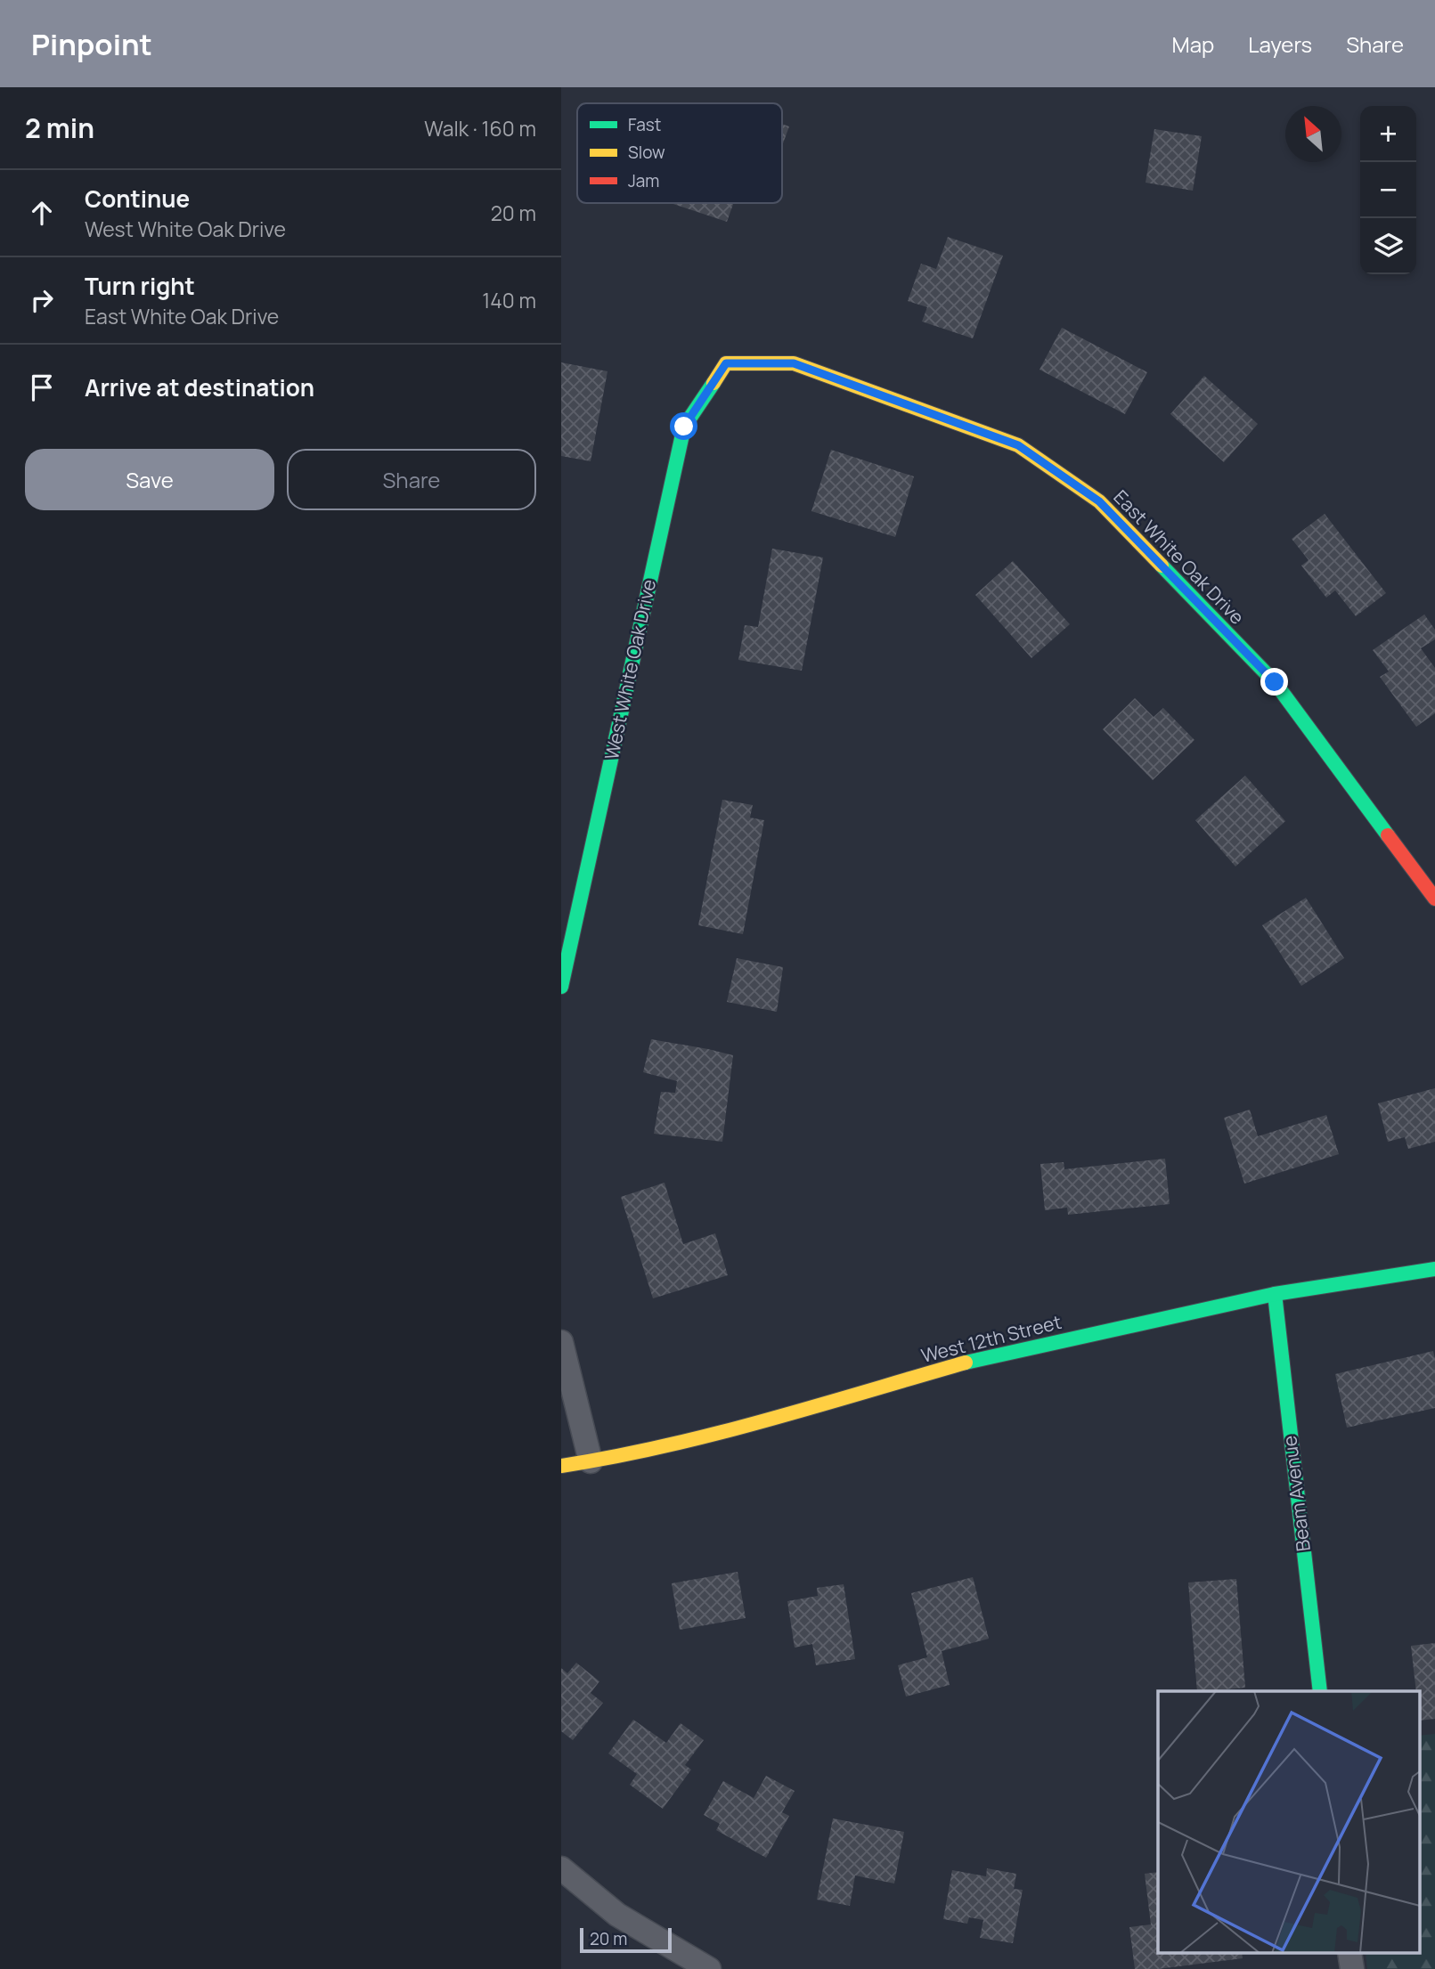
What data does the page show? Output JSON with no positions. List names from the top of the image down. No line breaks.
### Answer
{"streets":{"street":["East White Oak Drive","West White Oak Drive","West 12th Street","Beam Avenue"]},"crossings":[["East White Oak Drive","West White Oak Drive"],["West 12th Street","Beam Avenue"]],"legend":["Fast","Slow","Jam"],"scale_bar":"20 m","north":"top left","page":{"header":"Pinpoint","nav":["Map","Layers","Share"],"heading":["2 min","Walk · 160 m"],"map_buttons":["+","−"],"list":[["Continue","West White Oak Drive","20 m"],["Turn right","East White Oak Drive","140 m"],"Arrive at destination"],"buttons":["Save","Share"],"scale":"20 m"}}
